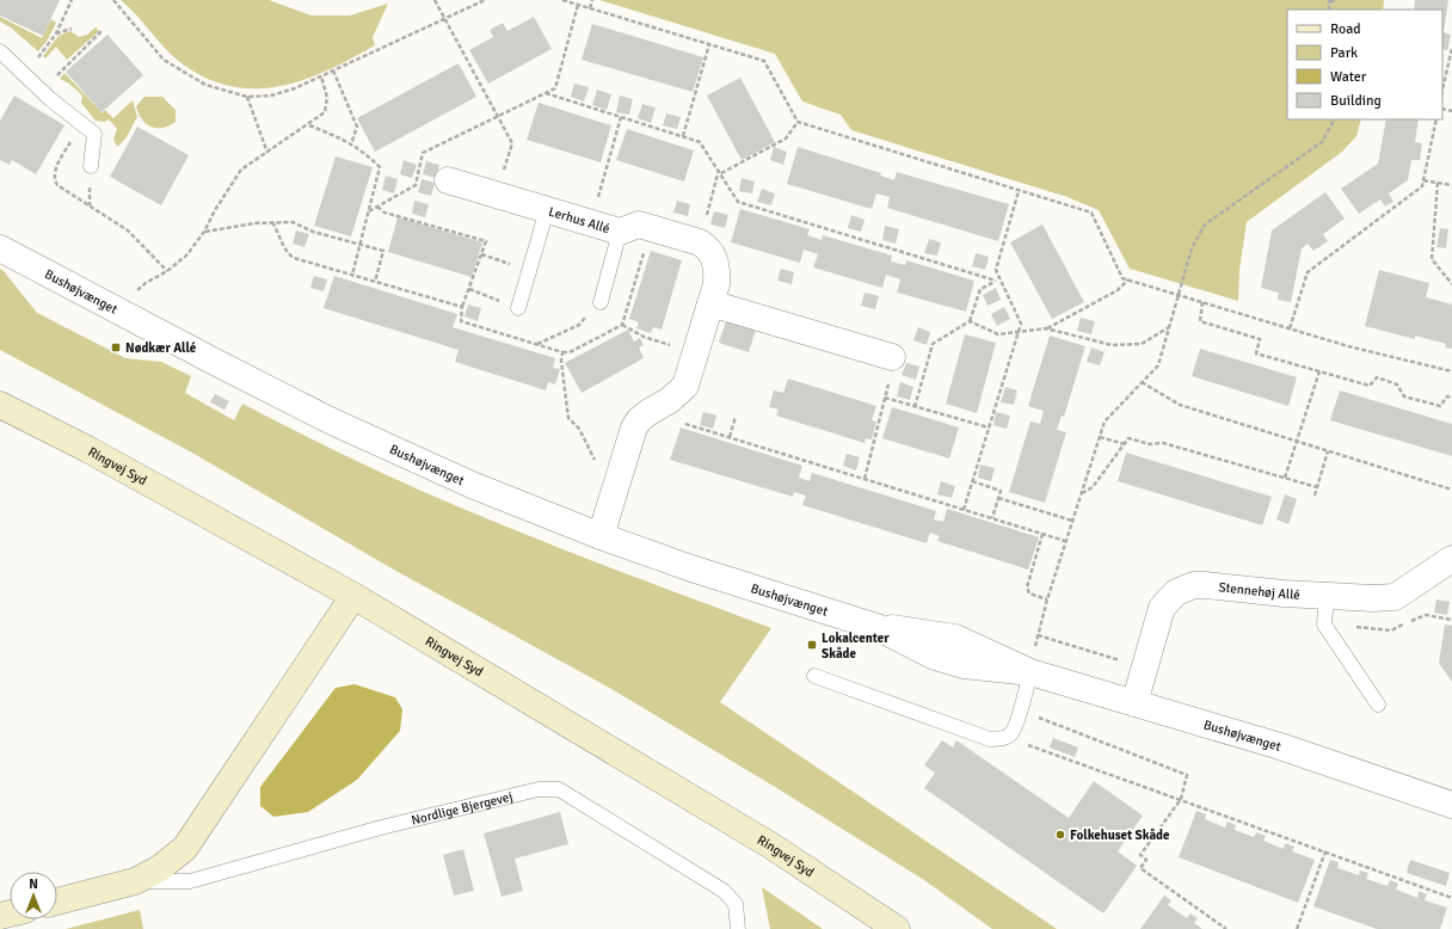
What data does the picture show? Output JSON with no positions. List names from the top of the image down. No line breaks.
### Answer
{"streets":{"main road":["Ringvej Syd","Nordlige Bjergevej"],"street":["Lerhus Allé","Bushøjvænget","Stennehøj Allé"]},"crossings":[["Bushøjvænget","Stennehøj Allé"],["Ringvej Syd","Nordlige Bjergevej"]],"places":{"transit":["Nødkær Allé","Lokalcenter Skåde"],"other":["Folkehuset Skåde"]},"legend":["Road","Park","Water","Building"],"north":"top"}
